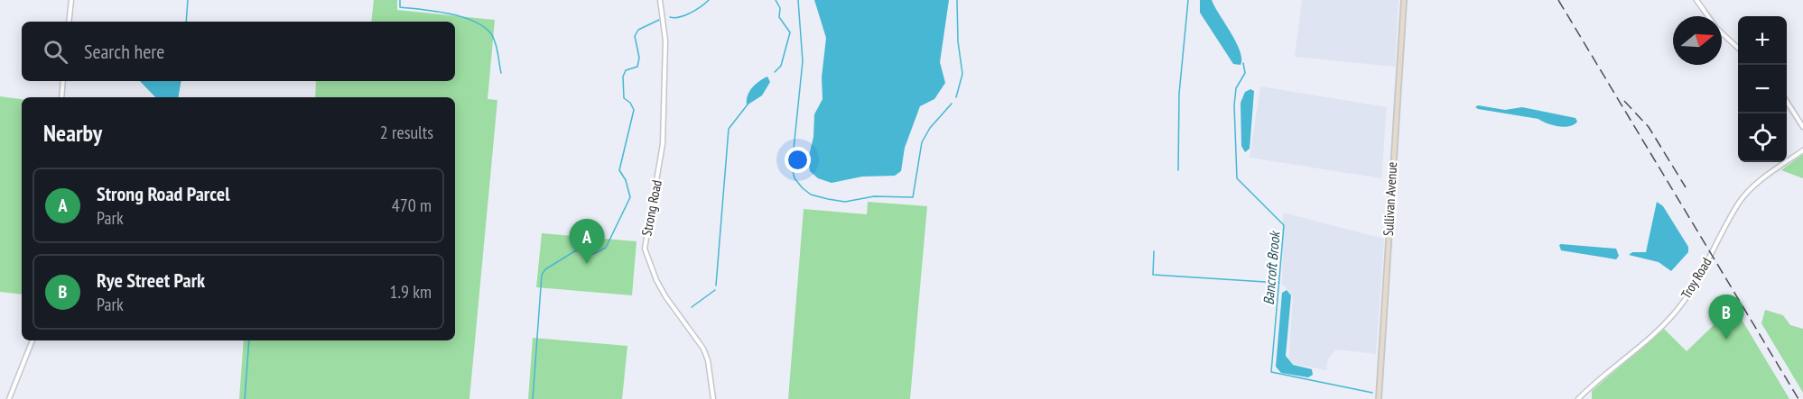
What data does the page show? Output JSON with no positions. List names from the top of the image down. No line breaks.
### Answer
{"streets":{"main road":["Sullivan Avenue"],"street":["Strong Road","Troy Road"]},"water":["Bancroft Brook"],"north":"right","page":{"map_buttons":["+","−"],"search":"Search here","heading":["Nearby","2 results"],"list":[{"mark":"A","name":"Strong Road Parcel","note":"Park","value":"470 m"},{"mark":"B","name":"Rye Street Park","note":"Park","value":"1.9 km"}],"pins":["A","B"]}}
